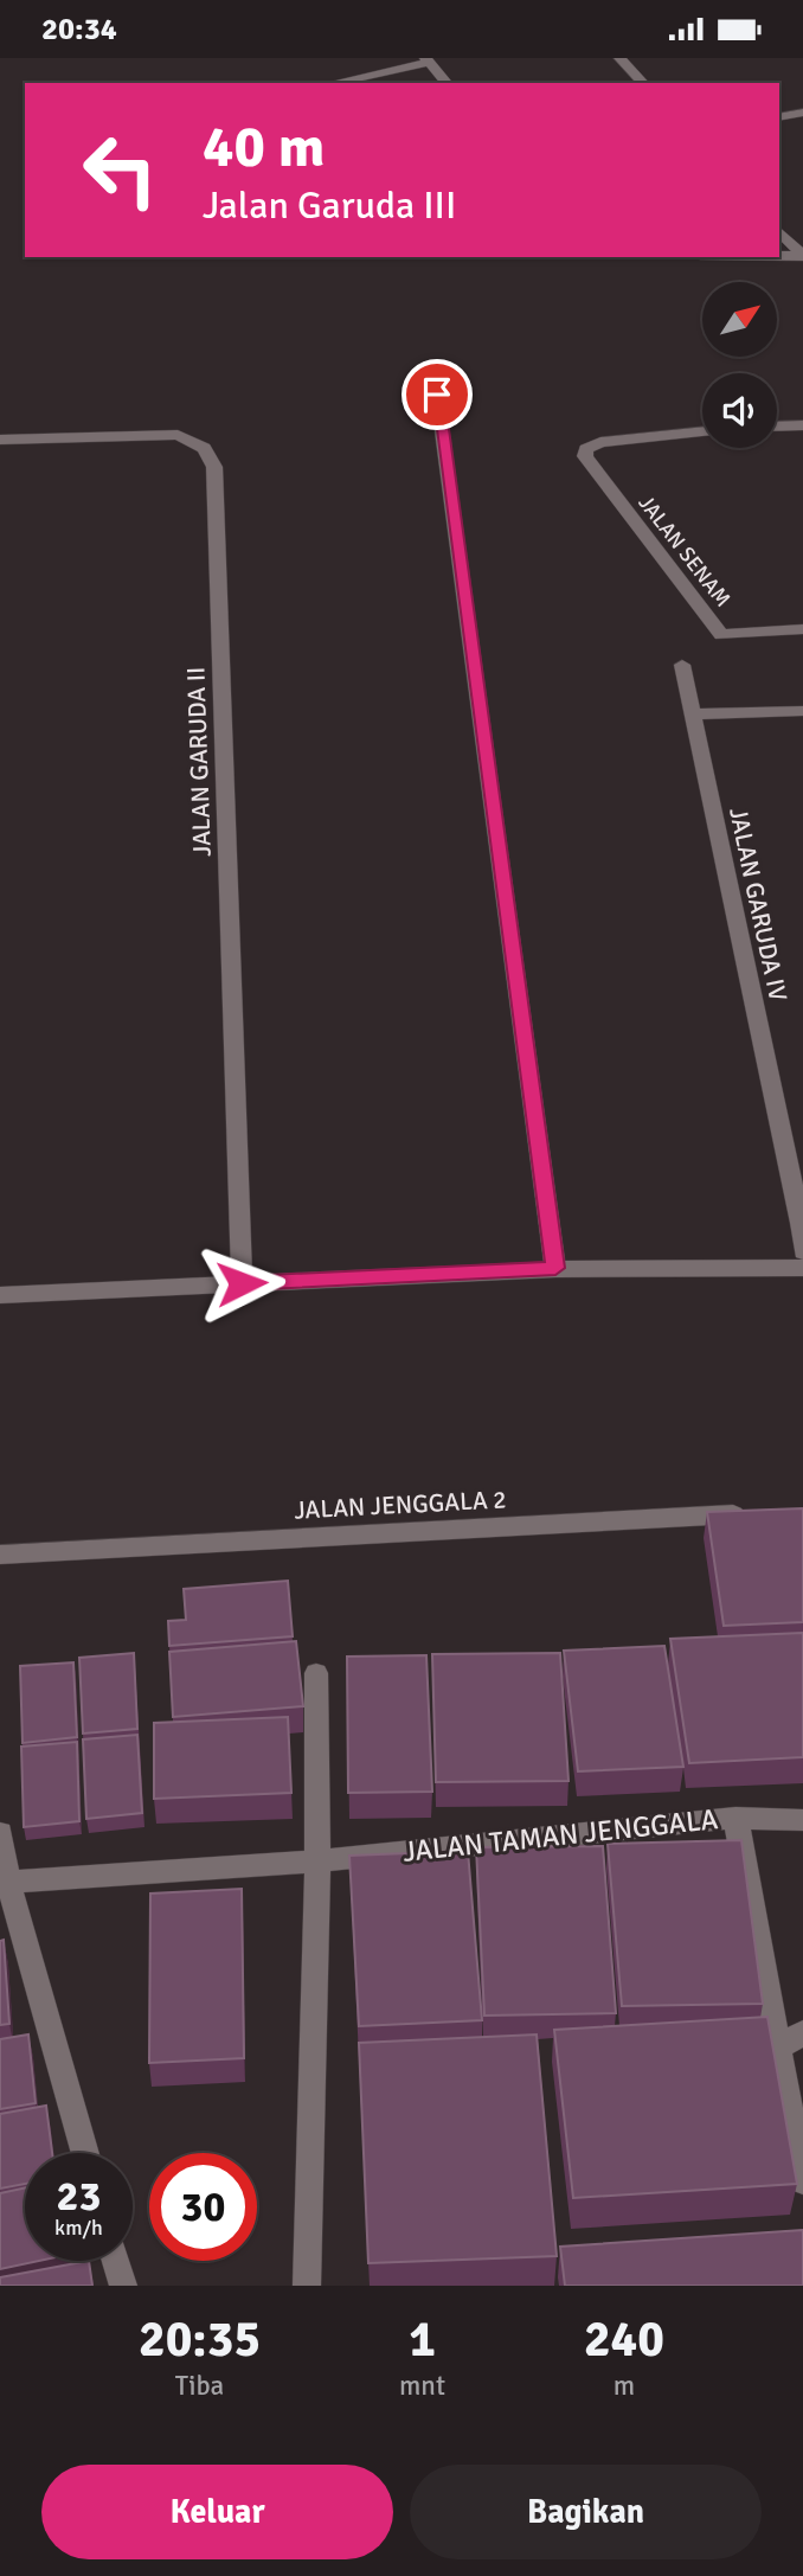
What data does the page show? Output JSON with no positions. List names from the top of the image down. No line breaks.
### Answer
{"streets":{"street":["JALAN SENAM","JALAN GARUDA II","JALAN GARUDA IV","JALAN JENGGALA 2","JALAN TAMAN JENGGALA"]},"north":"top right","page":{"status":"20:34","turn":["40 m","Jalan Garuda III"],"speed":"23 km/h","limit":"30","eta":["20:35","Tiba","1","mnt","240","m"],"buttons":["Keluar","Bagikan"]}}
